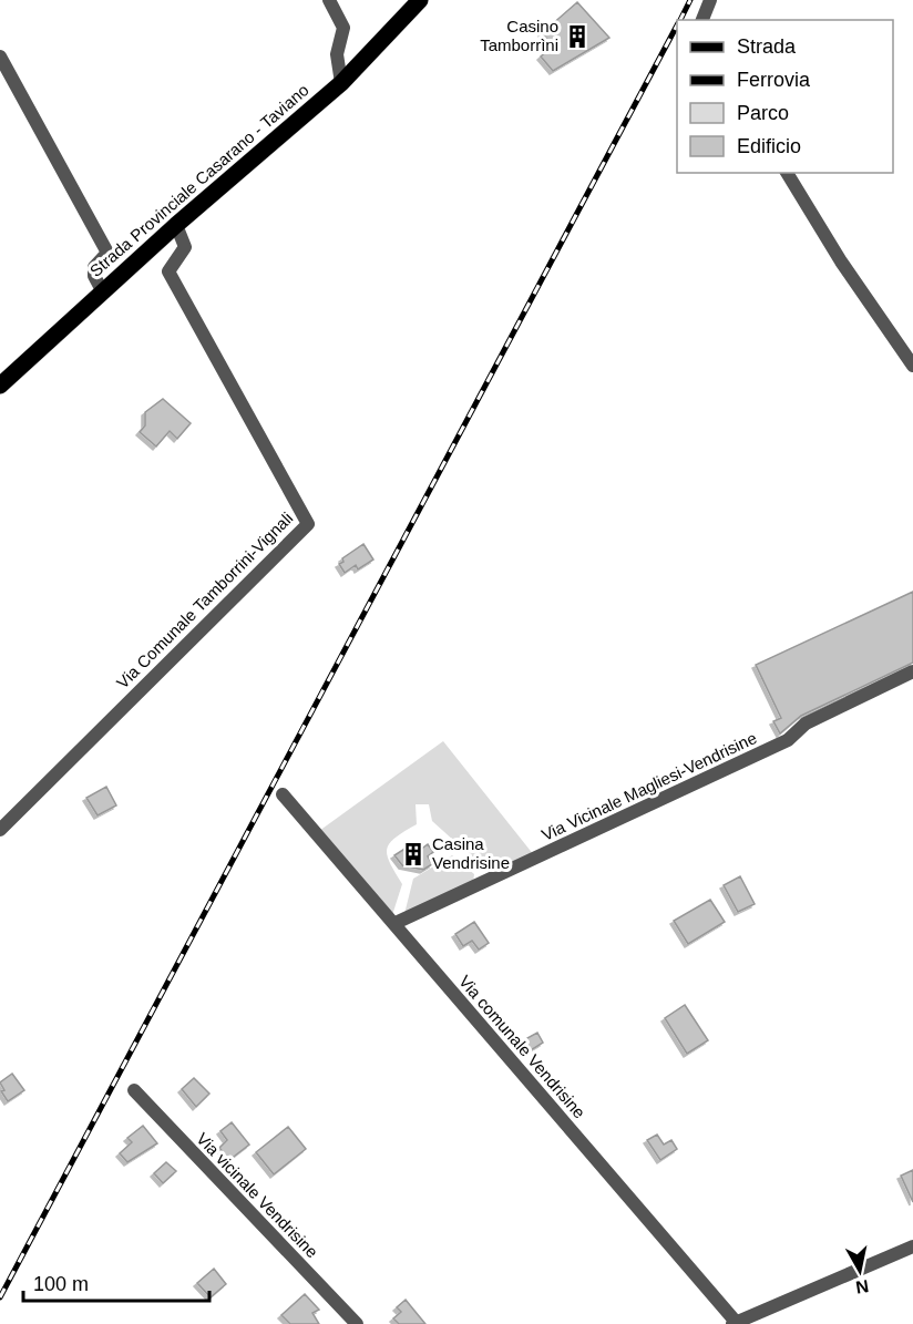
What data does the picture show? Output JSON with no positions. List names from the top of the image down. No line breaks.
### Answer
{"streets":{"main road":["Strada Provinciale Casarano - Taviano"],"street":["Via Comunale Tamborrini-Vignali","Via Vicinale Magliesi-Vendrisine","Via comunale Vendrisine","Via vicinale Vendrisine"]},"crossings":[["Strada Provinciale Casarano - Taviano","Via Comunale Tamborrini-Vignali"],["Via Vicinale Magliesi-Vendrisine","Via comunale Vendrisine"]],"places":{"building":["Casino Tamborrìni","Casina Vendrisine"]},"legend":["Strada","Ferrovia","Parco","Edificio"],"scale_bar":"100 m","north":"bottom"}
